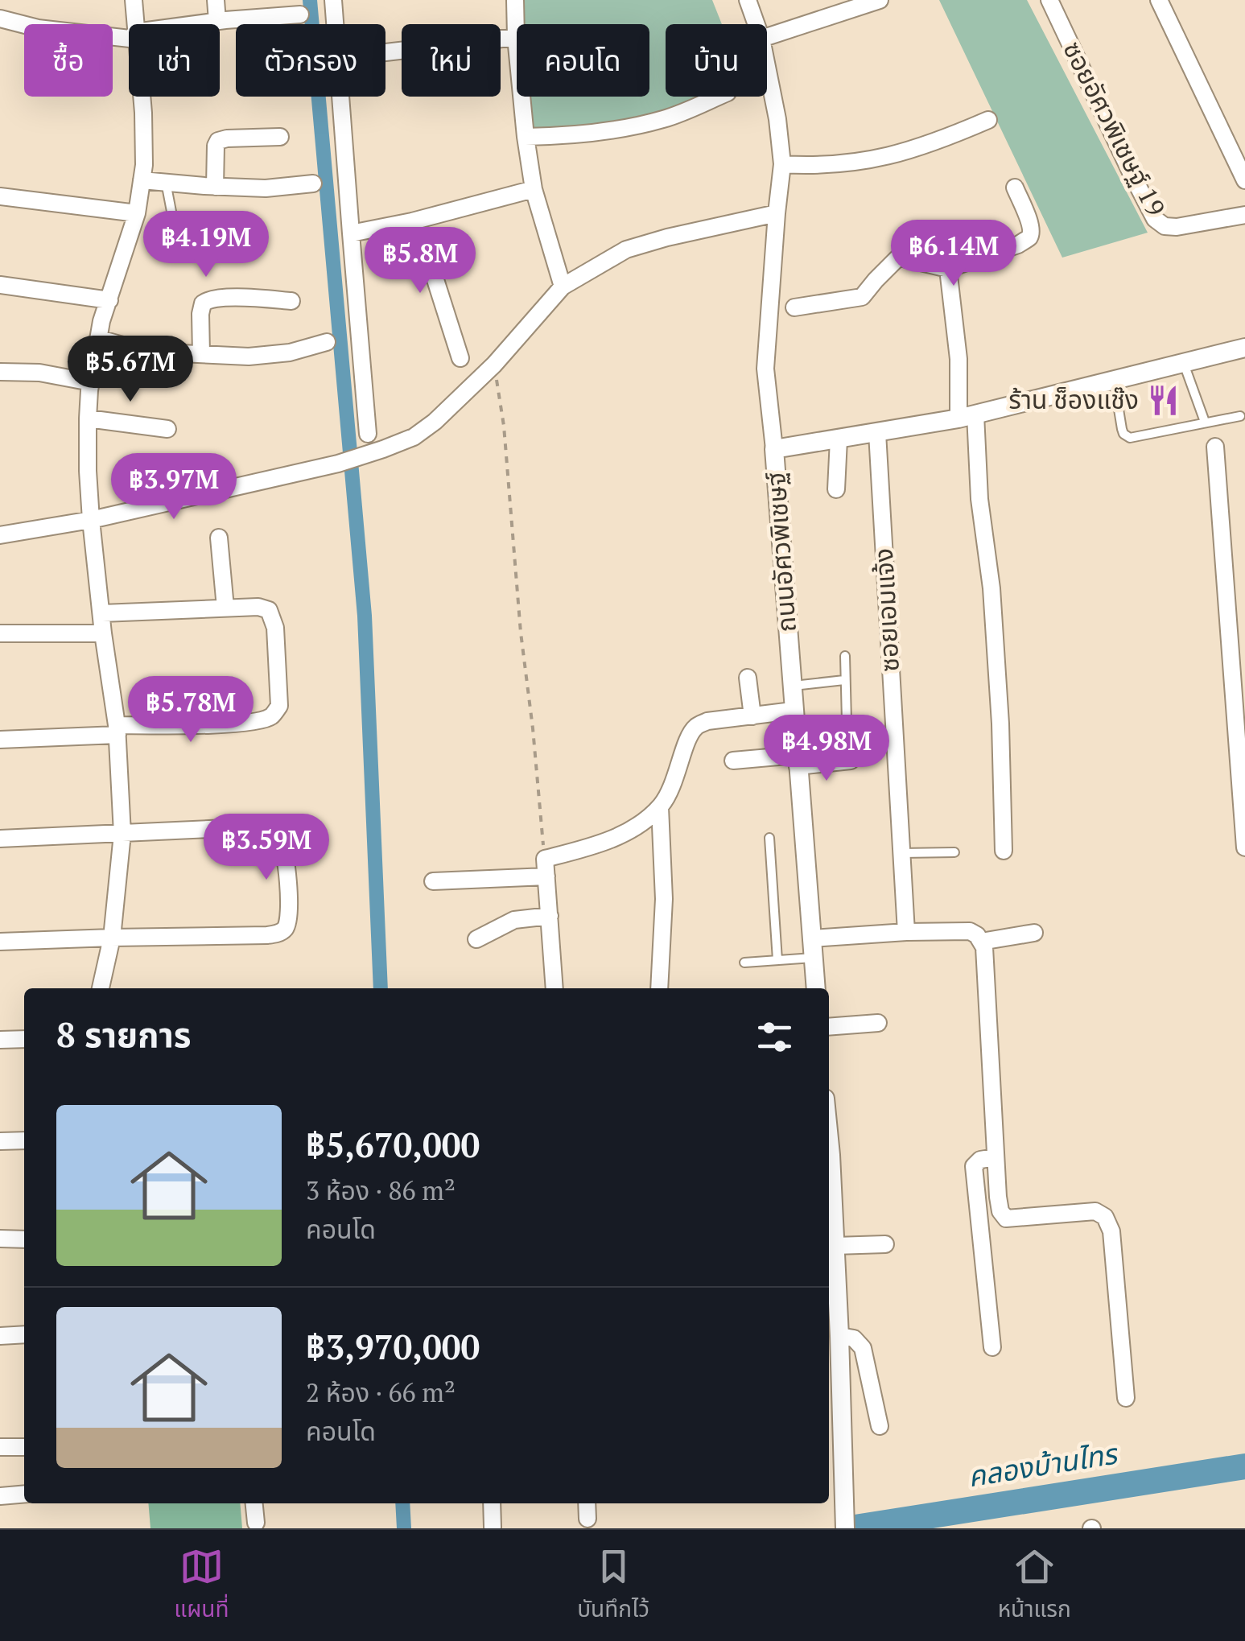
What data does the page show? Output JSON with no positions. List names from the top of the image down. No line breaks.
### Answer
{"streets":{"street":["ซอยอัศวพิเชษฐ์ 19","ถนนอัศวพิเชษฐ์","ซอยเอมแจ้ง"]},"crossings":[["ถนนอัศวพิเชษฐ์","ซอยเอมแจ้ง"]],"water":["คลองบ้านไทร"],"places":{"restaurant":["ร้าน ช็องแช๊ง"]},"page":{"chip":["ซื้อ","เช่า","ตัวกรอง","ใหม่","คอนโด","บ้าน"],"price":["฿4.19M","฿6.14M","฿5.8M","฿5.67M","฿3.97M","฿5.78M","฿4.98M","฿3.59M"],"heading":"8 รายการ","list":[{"name":"฿5,670,000","note":"3 ห้อง · 86 m² · คอนโด"},{"name":"฿3,970,000","note":"2 ห้อง · 66 m² · คอนโด"}],"tabs":["แผนที่","บันทึกไว้","หน้าแรก"]}}
